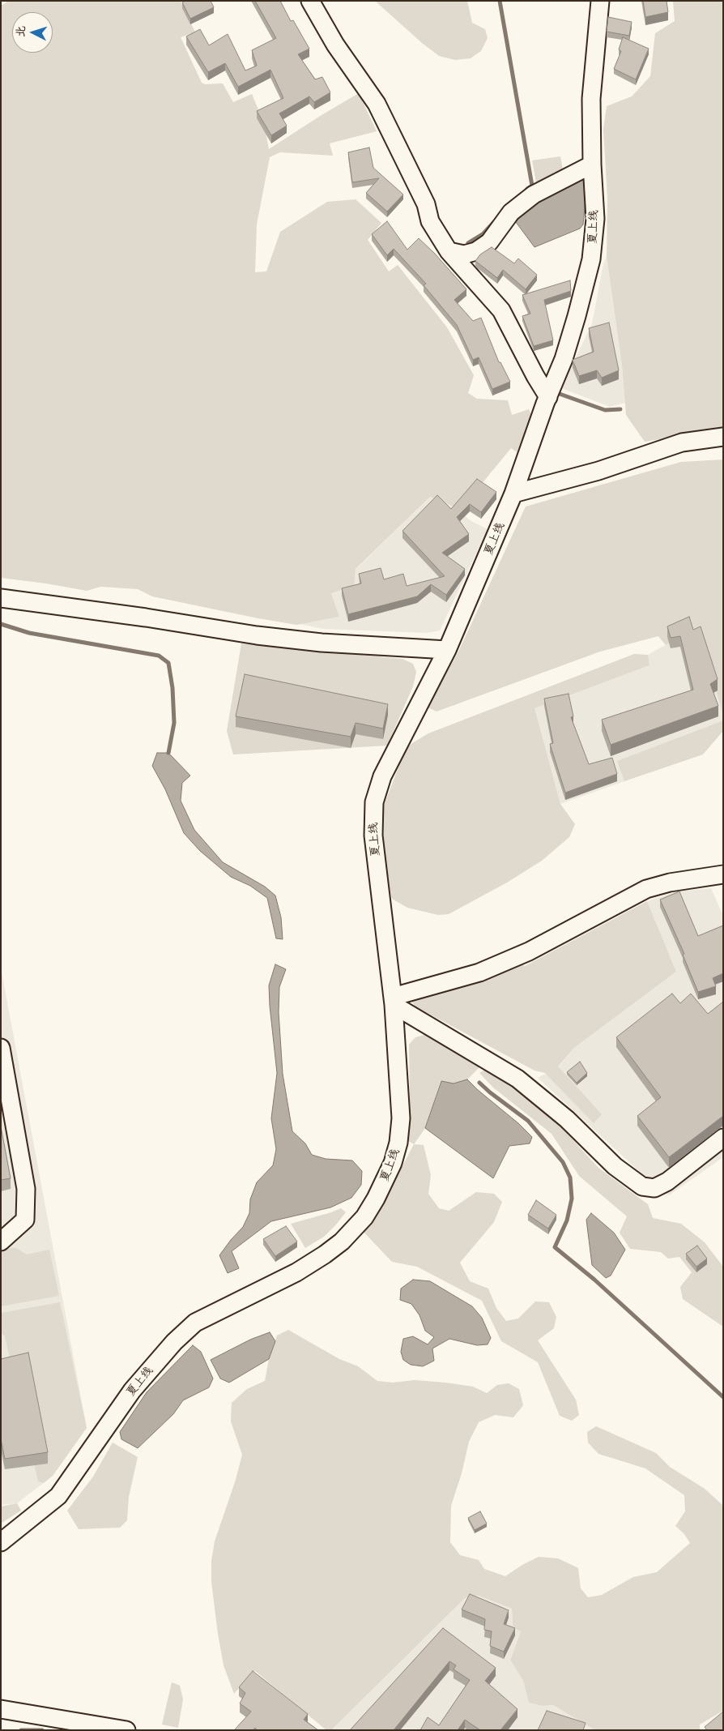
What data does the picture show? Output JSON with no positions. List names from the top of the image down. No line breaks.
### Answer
{"streets":{"street":["夏上线"]},"north":"left"}
